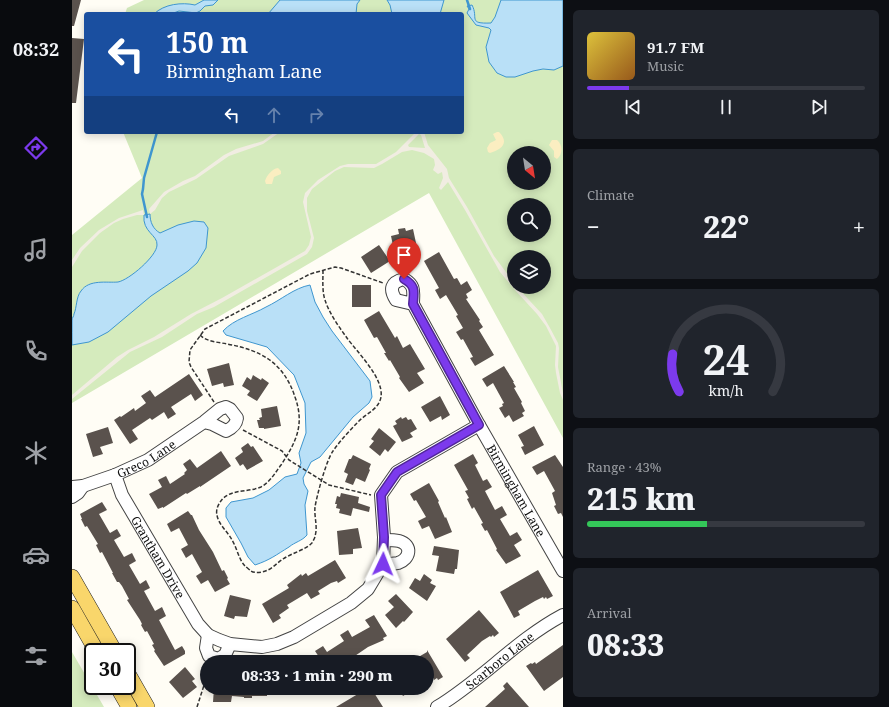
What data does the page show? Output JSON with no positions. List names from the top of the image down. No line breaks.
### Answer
{"streets":{"street":["Greco Lane","Birmingham Lane","Grantham Drive","Scarboro Lane"]},"crossings":[["Greco Lane","Grantham Drive"]],"north":"bottom right","page":{"tabs":"08:32","turn":["150 m","Birmingham Lane"],"song":["91.7 FM","Music"],"tile":["Climate",["Range · 43%","215 km"],["Arrival","08:33"]],"heat":["−","22°","+"],"limit":"30","trip":"08:33 · 1 min · 290 m","gauge":["24","km/h"]}}
